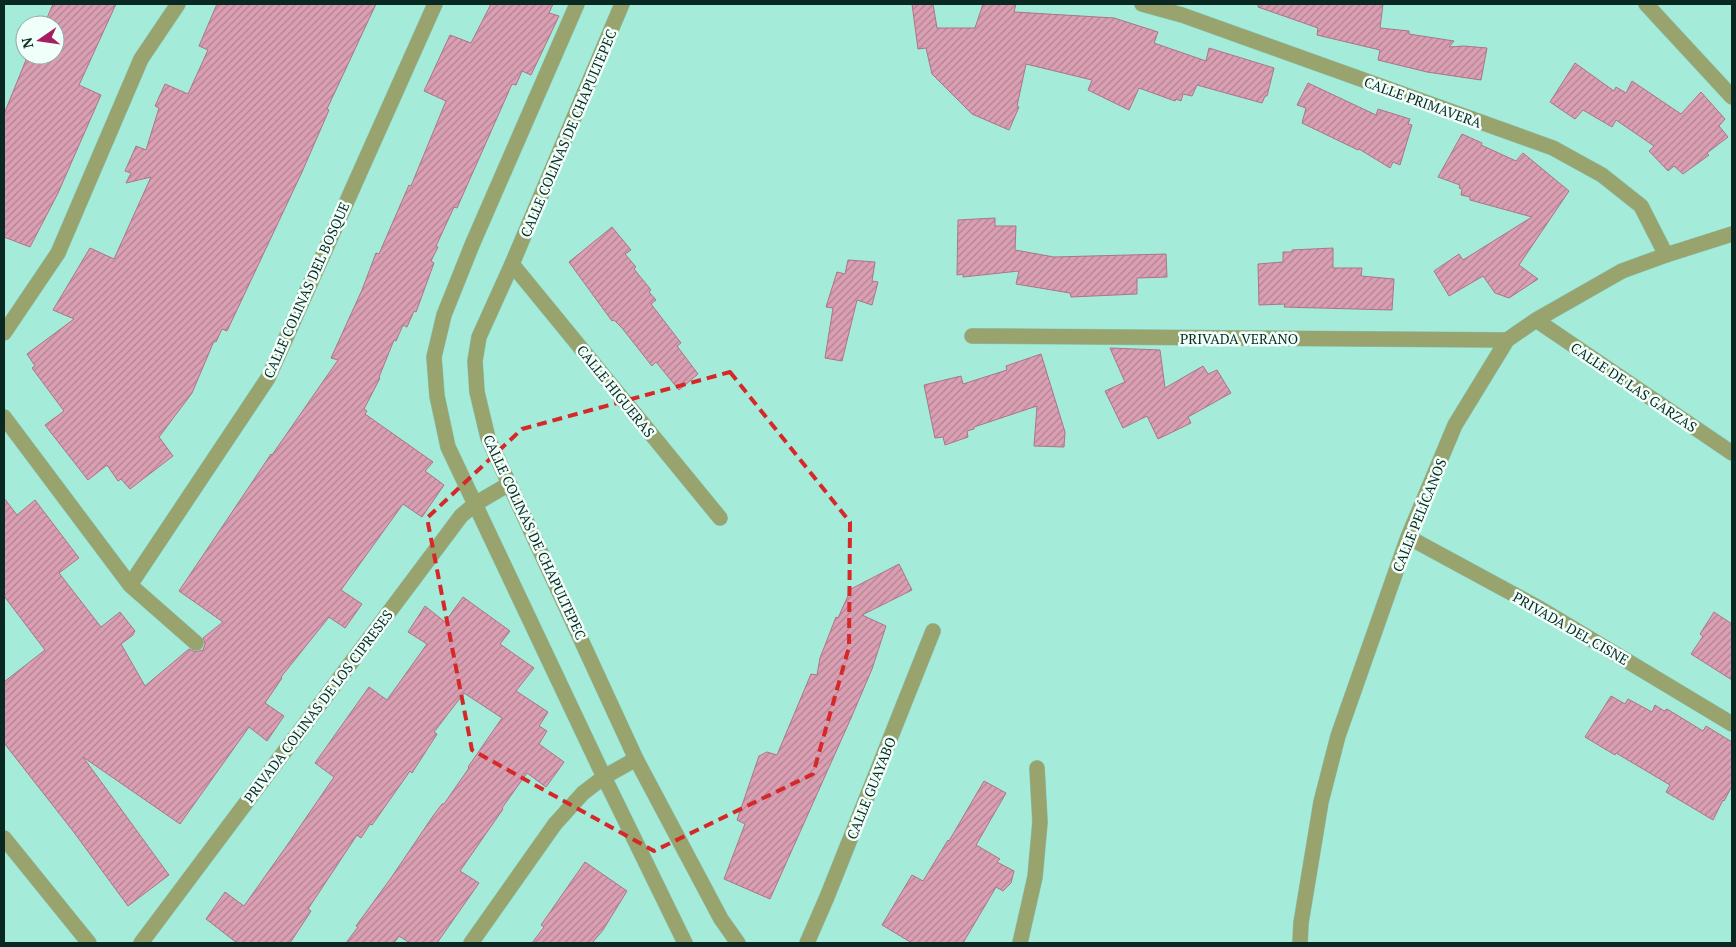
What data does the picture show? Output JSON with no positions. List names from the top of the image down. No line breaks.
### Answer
{"streets":{"street":["CALLE PRIMAVERA","CALLE COLINAS DE CHAPULTEPEC","CALLE COLINAS DEL BOSQUE","PRIVADA VERANO","CALLE DE LAS GARZAS","CALLE HIGUERAS","CALLE PELÍCANOS","PRIVADA DEL CISNE","PRIVADA COLINAS DE LOS CIPRESES","CALLE GUAYABO"]},"crossings":[["CALLE PRIMAVERA","CALLE PELÍCANOS"],["CALLE COLINAS DE CHAPULTEPEC","CALLE HIGUERAS"],["CALLE COLINAS DE CHAPULTEPEC","PRIVADA COLINAS DE LOS CIPRESES"],["PRIVADA VERANO","CALLE PELÍCANOS"],["CALLE DE LAS GARZAS","CALLE PELÍCANOS"],["CALLE PELÍCANOS","PRIVADA DEL CISNE"]],"north":"left"}
